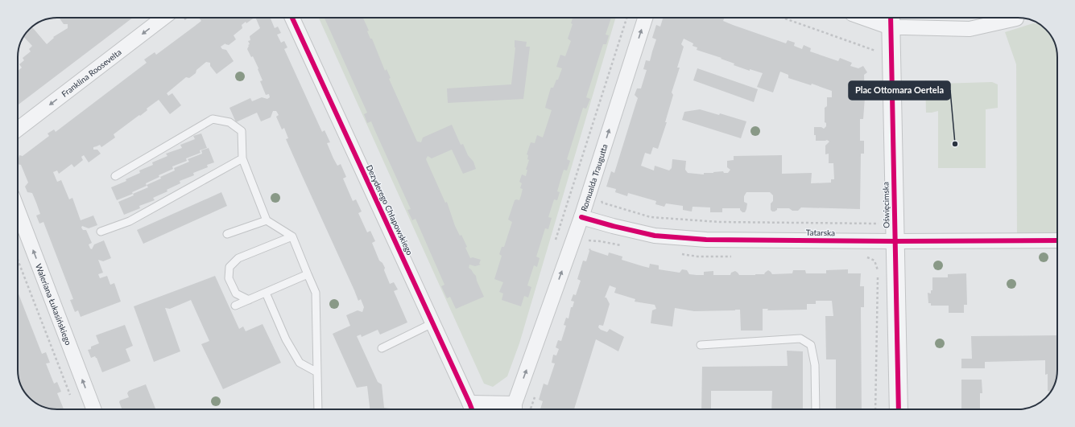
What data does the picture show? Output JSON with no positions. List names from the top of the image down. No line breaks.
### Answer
{"streets":{"street":["Franklina Roosevelta","Romualda Traugutta","Oświęcimska","Dezyderego Chłapowskiego","Tatarska","Waleriana Łukasińskiego"]},"crossings":[["Romualda Traugutta","Tatarska"],["Oświęcimska","Tatarska"]],"one_way":["Franklina Roosevelta","Romualda Traugutta","Waleriana Łukasińskiego"],"places":["Plac Ottomara Oertela"]}
